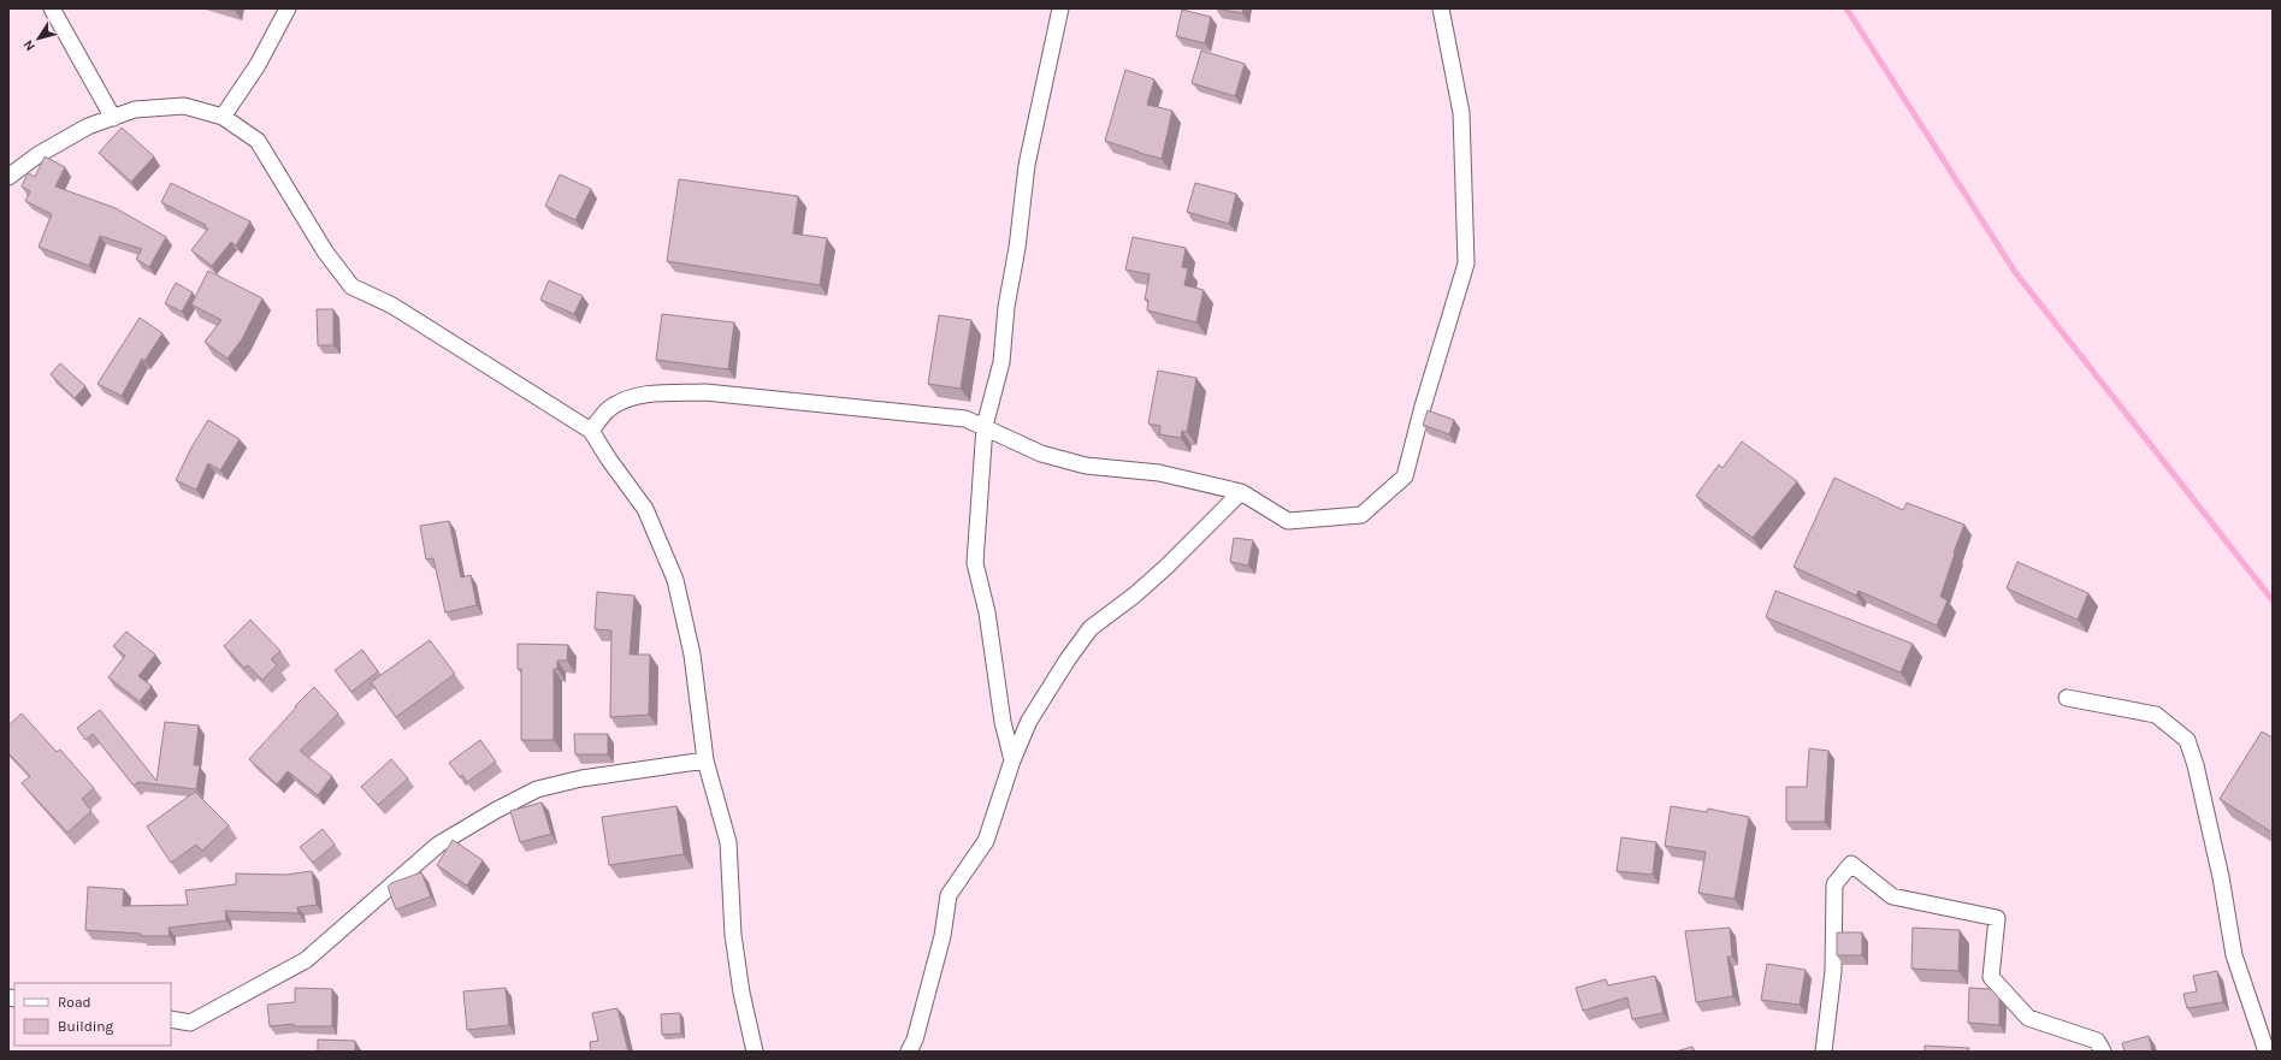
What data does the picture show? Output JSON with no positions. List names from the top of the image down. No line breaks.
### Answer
{"legend":["Road","Building"],"north":"bottom left"}
